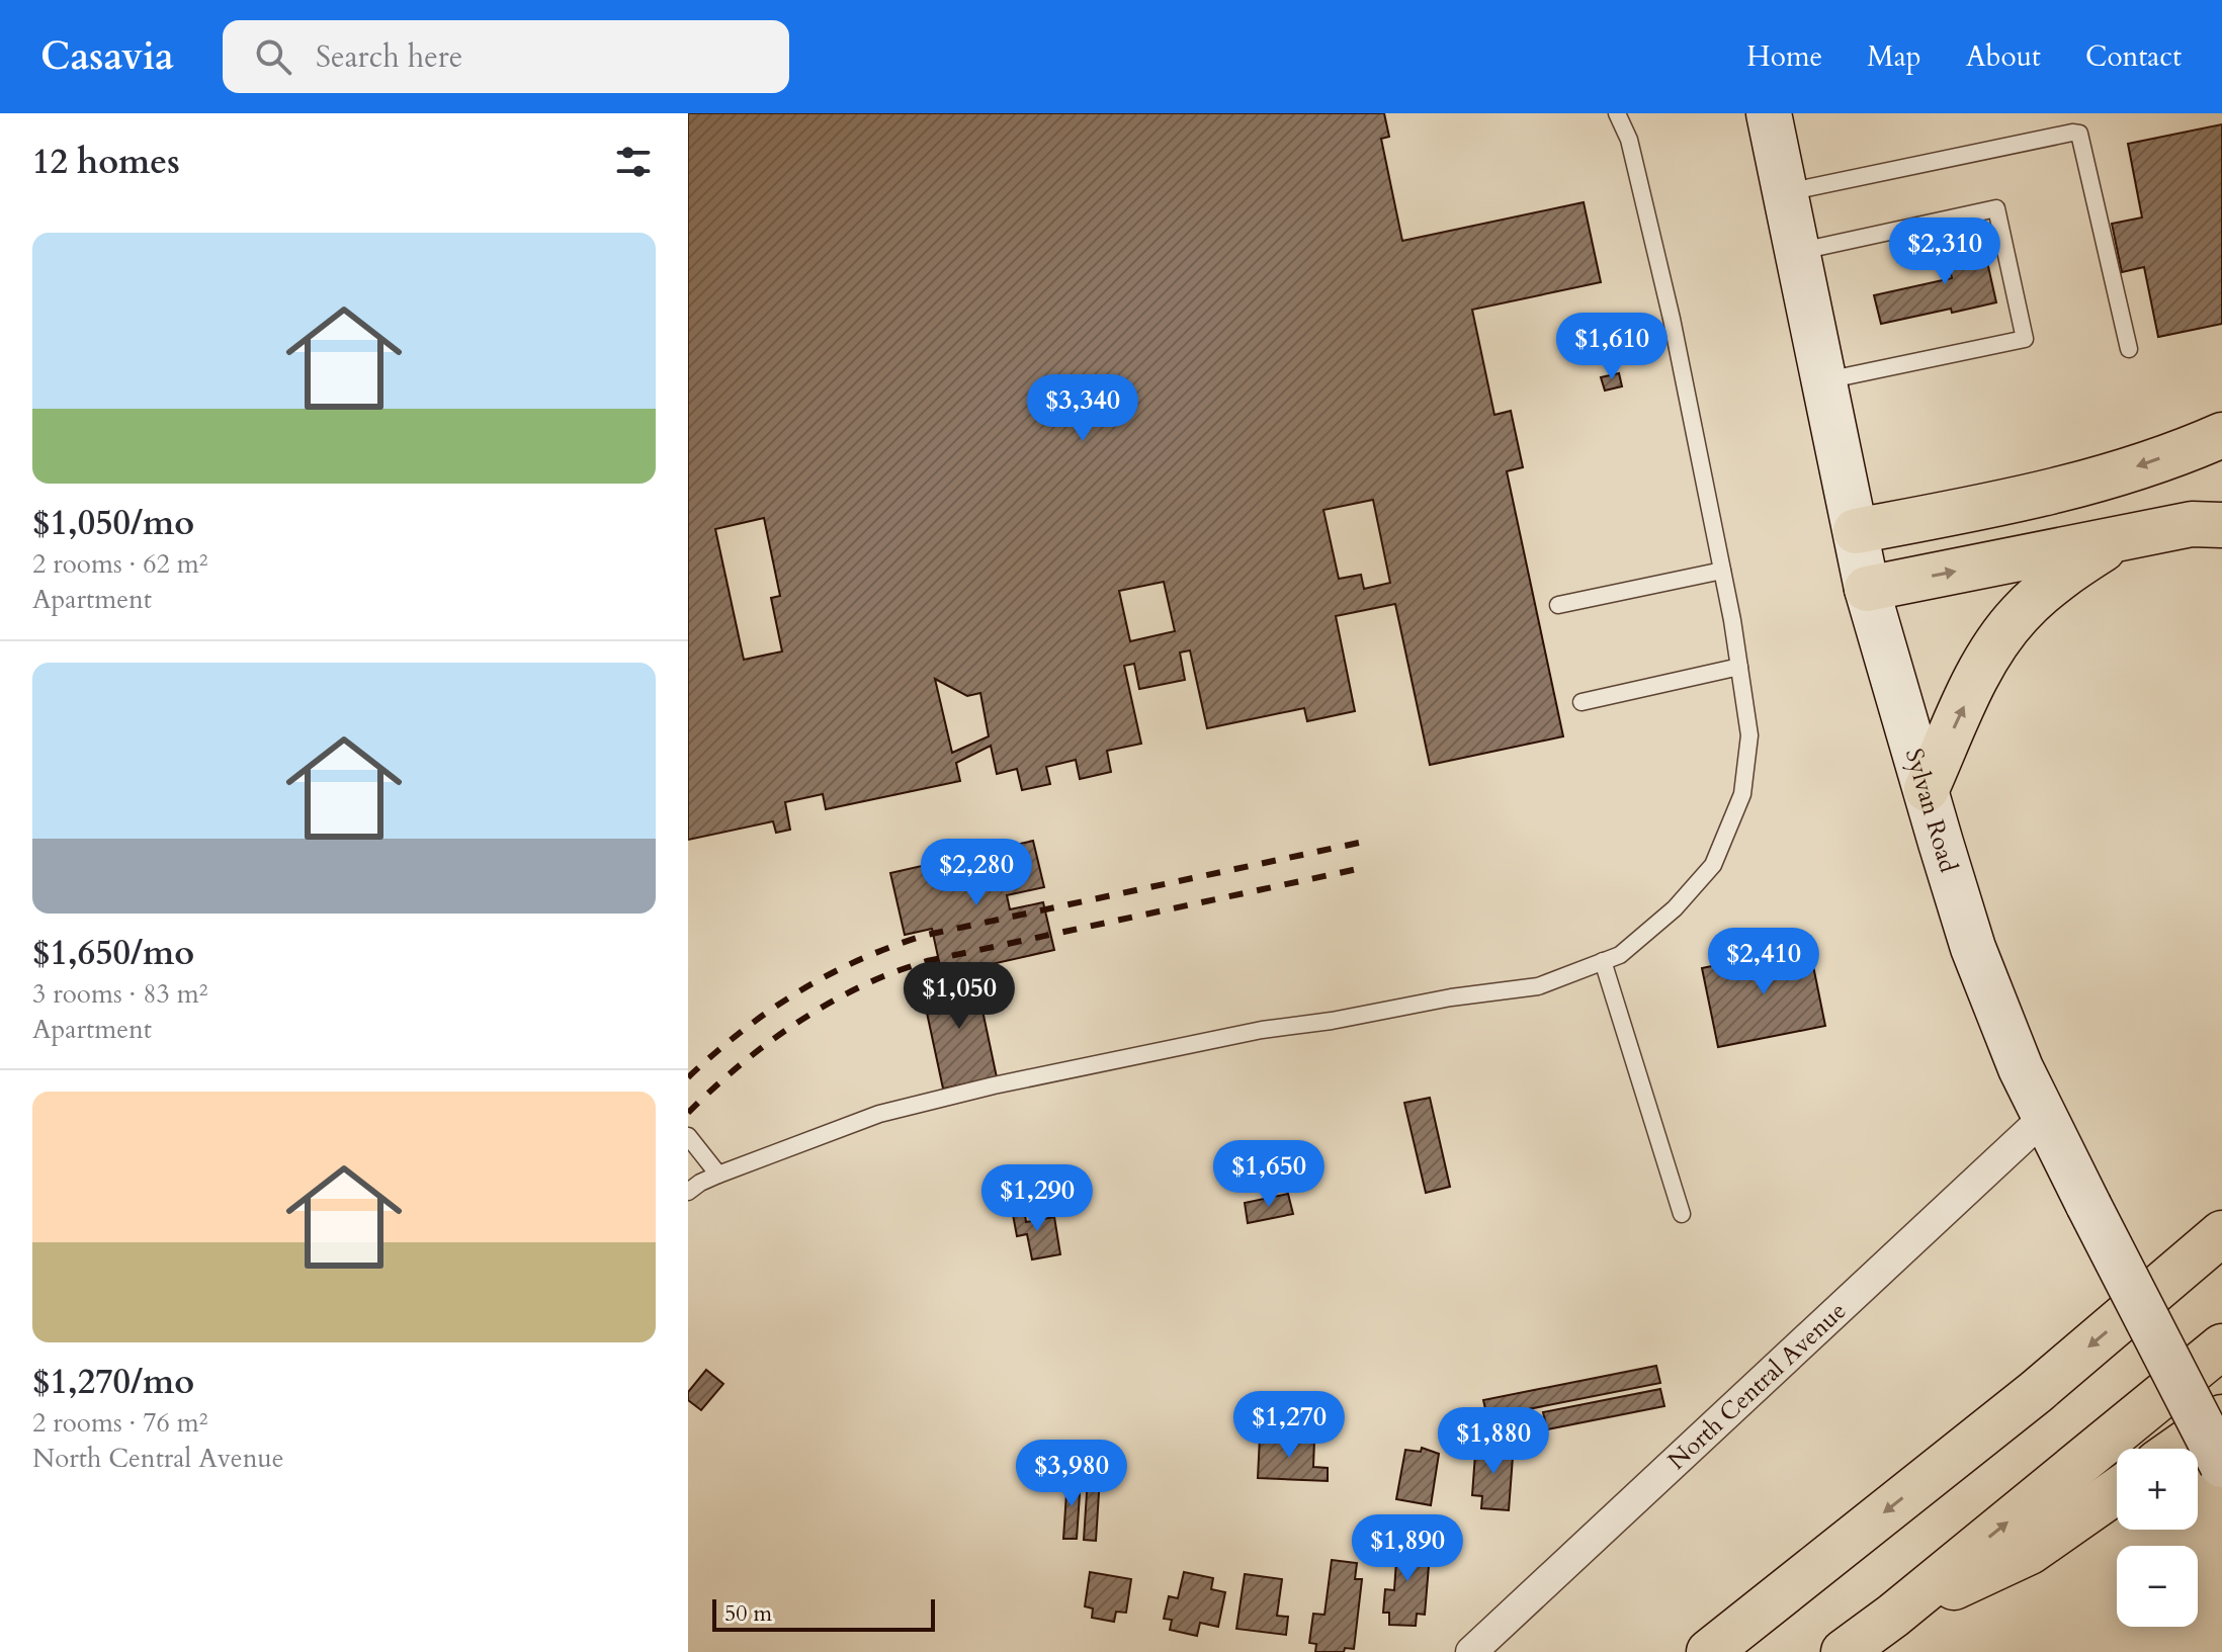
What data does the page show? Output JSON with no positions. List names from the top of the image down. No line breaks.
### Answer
{"streets":{"main road":["Sylvan Road"],"street":["North Central Avenue"]},"crossings":[["Sylvan Road","North Central Avenue"]],"scale_bar":"50 m","page":{"header":"Casavia","search":"Search here","nav":["Home","Map","About","Contact"],"heading":"12 homes","list":[{"name":"$1,050/mo","note":"2 rooms · 62 m² · Apartment"},{"name":"$1,650/mo","note":"3 rooms · 83 m² · Apartment"},{"name":"$1,270/mo","note":"2 rooms · 76 m² · North Central Avenue"}],"price":["$2,310","$1,610","$3,340","$2,280","$2,410","$1,050","$1,650","$1,290","$1,270","$1,880","$3,980","$1,890"],"map_buttons":["+","−"],"scale":"50 m"}}
